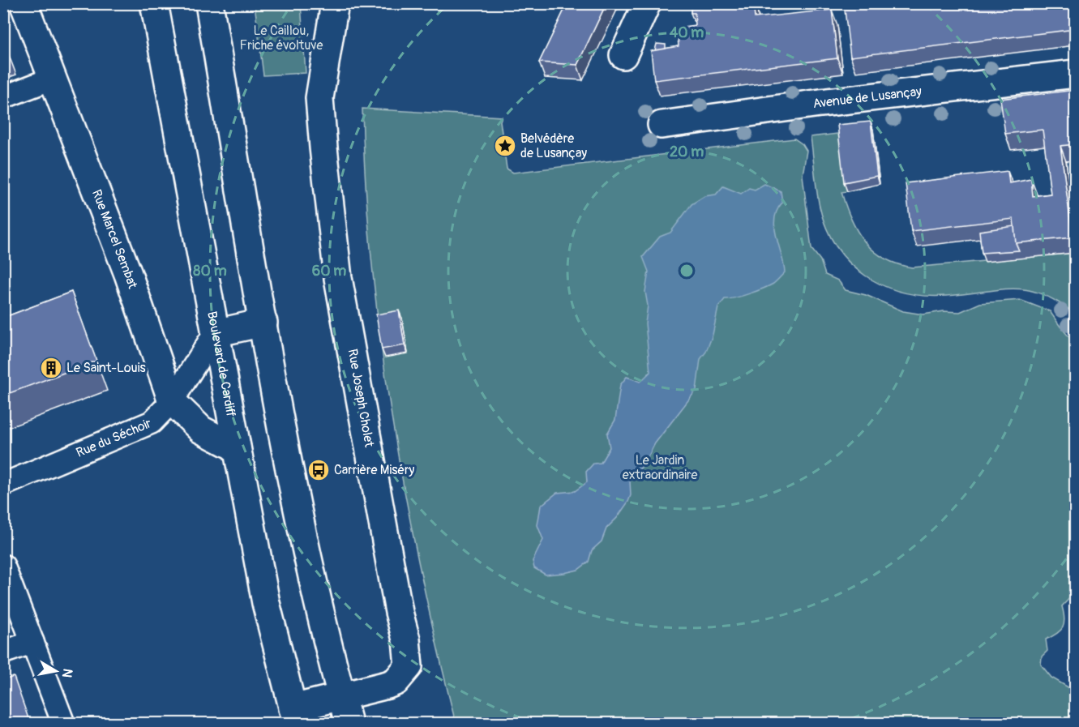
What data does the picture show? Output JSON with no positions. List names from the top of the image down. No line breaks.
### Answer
{"streets":{"street":["Avenue de Lusançay","Rue Marcel Sembat","Boulevard de Cardiff","Rue Joseph Cholet"],"lane":["Rue du Séchoir"]},"crossings":[["Rue Marcel Sembat","Boulevard de Cardiff"],["Rue Marcel Sembat","Rue du Séchoir"],["Boulevard de Cardiff","Rue Joseph Cholet"],["Boulevard de Cardiff","Rue du Séchoir"]],"parks":["Le Caillou, Friche évoltuve","Le Jardin extraordinaire"],"places":{"place":["Belvédère de Lusançay"],"building":["Le Saint-Louis"],"bus stop":["Carrière Miséry"]},"north":"right","rings":["40 m","20 m","60 m","80 m"]}
